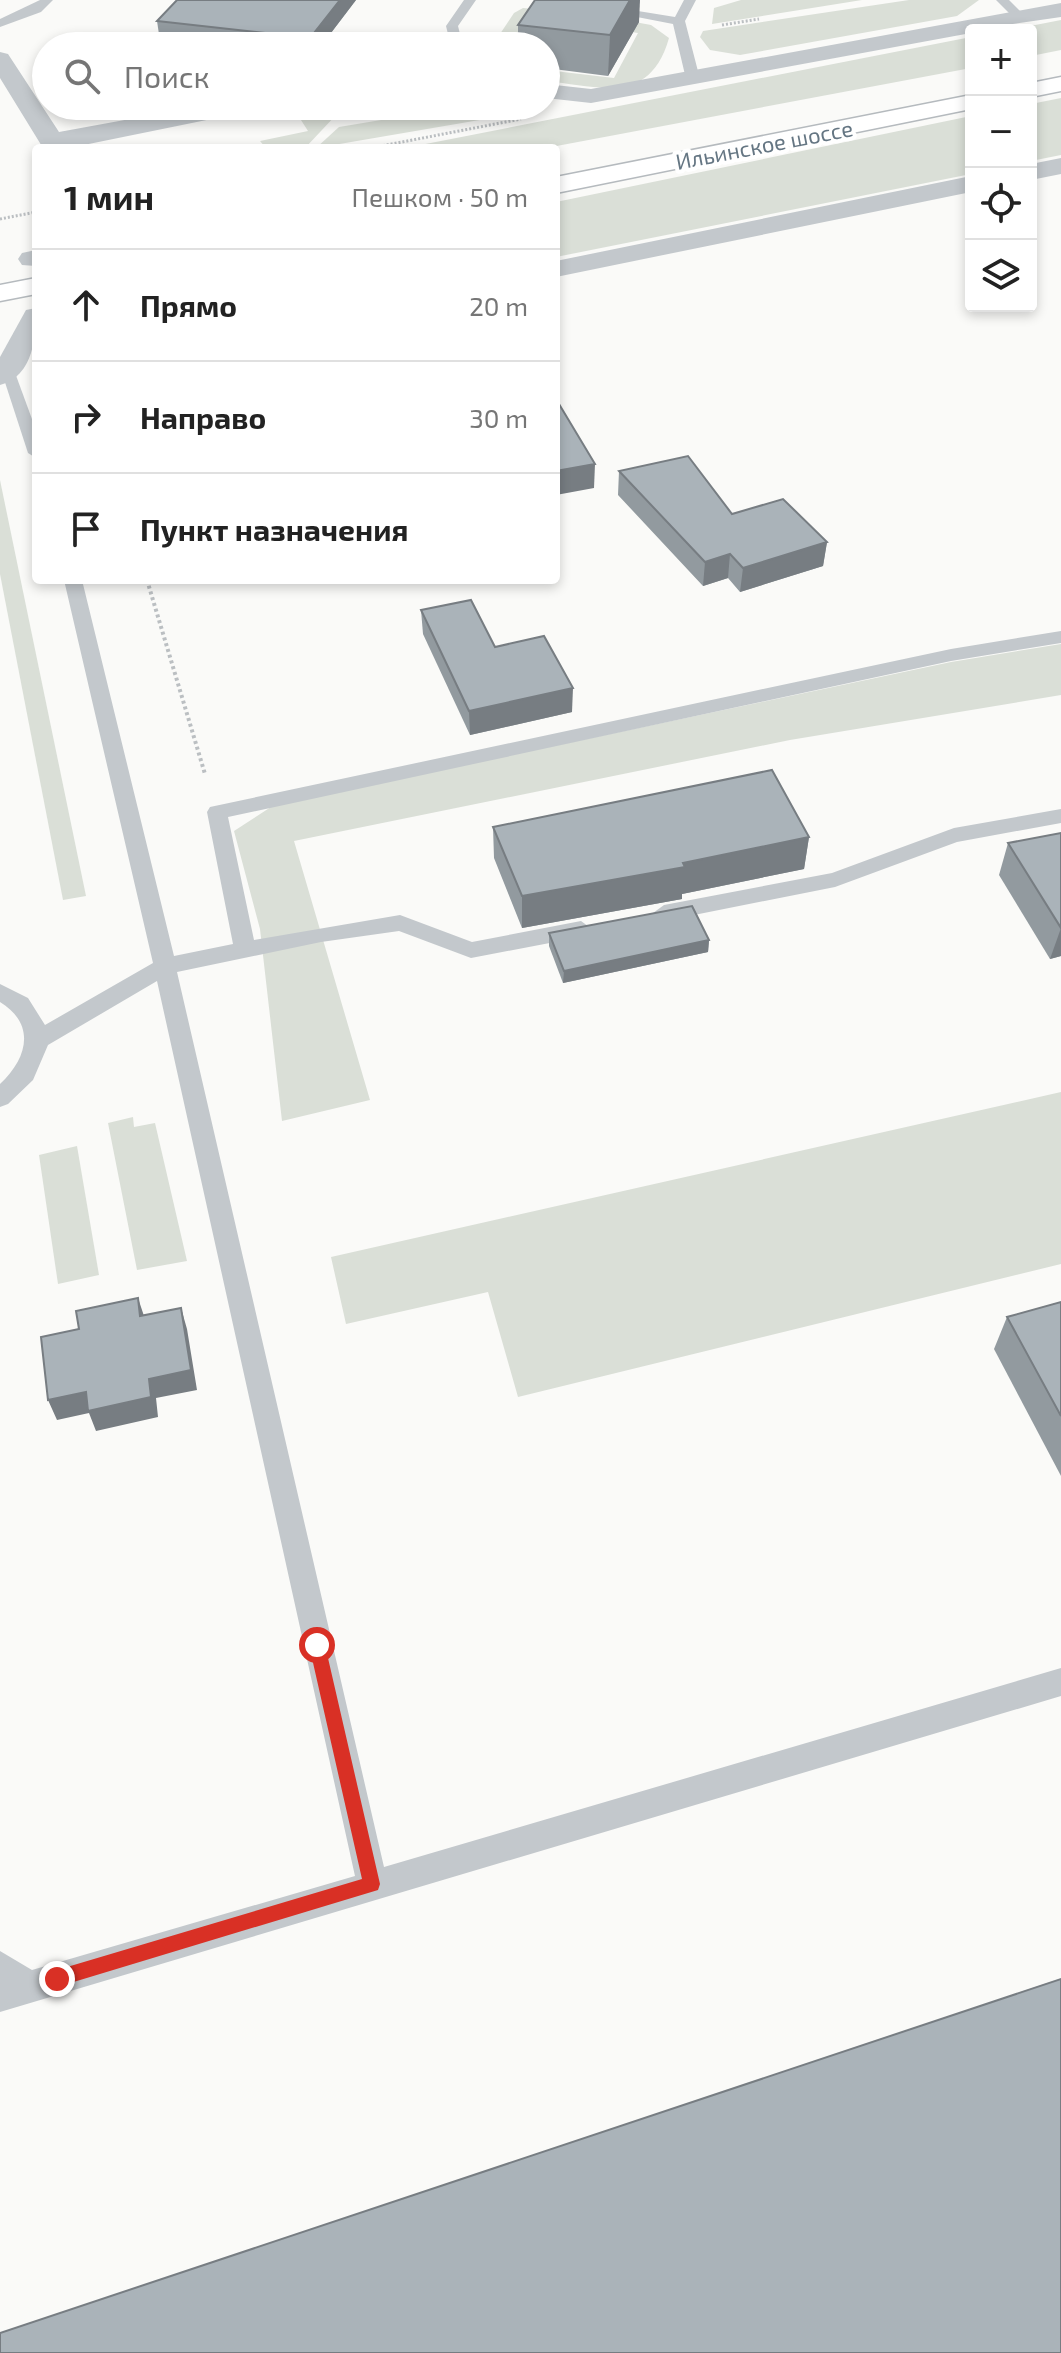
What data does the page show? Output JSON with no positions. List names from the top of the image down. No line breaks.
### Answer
{"streets":{"main road":["Ильинское шоссе"]},"page":{"map_buttons":["+","−"],"search":"Поиск","heading":["1 мин","Пешком · 50 m"],"list":[["Прямо","20 m"],["Направо","30 m"],"Пункт назначения"]}}
